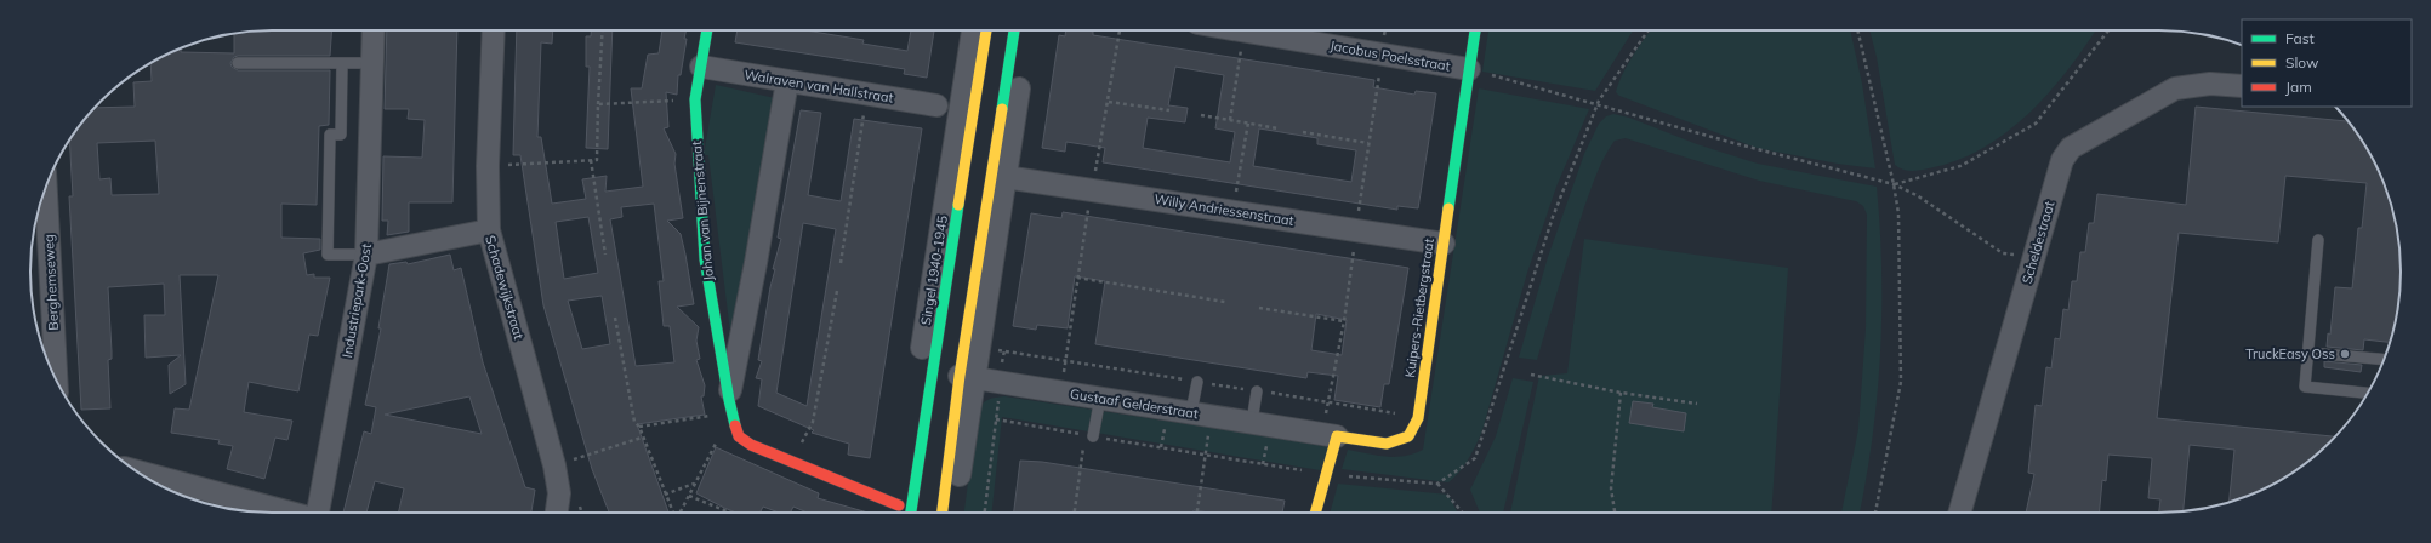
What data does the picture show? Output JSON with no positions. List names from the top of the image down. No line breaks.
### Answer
{"streets":{"street":["Jacobus Poelsstraat","Walraven van Hallstraat","Willy Andriessenstraat","Johan van Bijnenstraat","Scheldestraat","Singel 1940-1945","Berghemseweg","Schadewijkstraat","Industriepark-Oost","Kuipers-Rietbergstraat","Gustaaf Gelderstraat"]},"crossings":[["Jacobus Poelsstraat","Kuipers-Rietbergstraat"],["Walraven van Hallstraat","Johan van Bijnenstraat"],["Willy Andriessenstraat","Kuipers-Rietbergstraat"],["Singel 1940-1945","Gustaaf Gelderstraat"],["Kuipers-Rietbergstraat","Gustaaf Gelderstraat"]],"places":["TruckEasy Oss"],"legend":["Fast","Slow","Jam"]}
